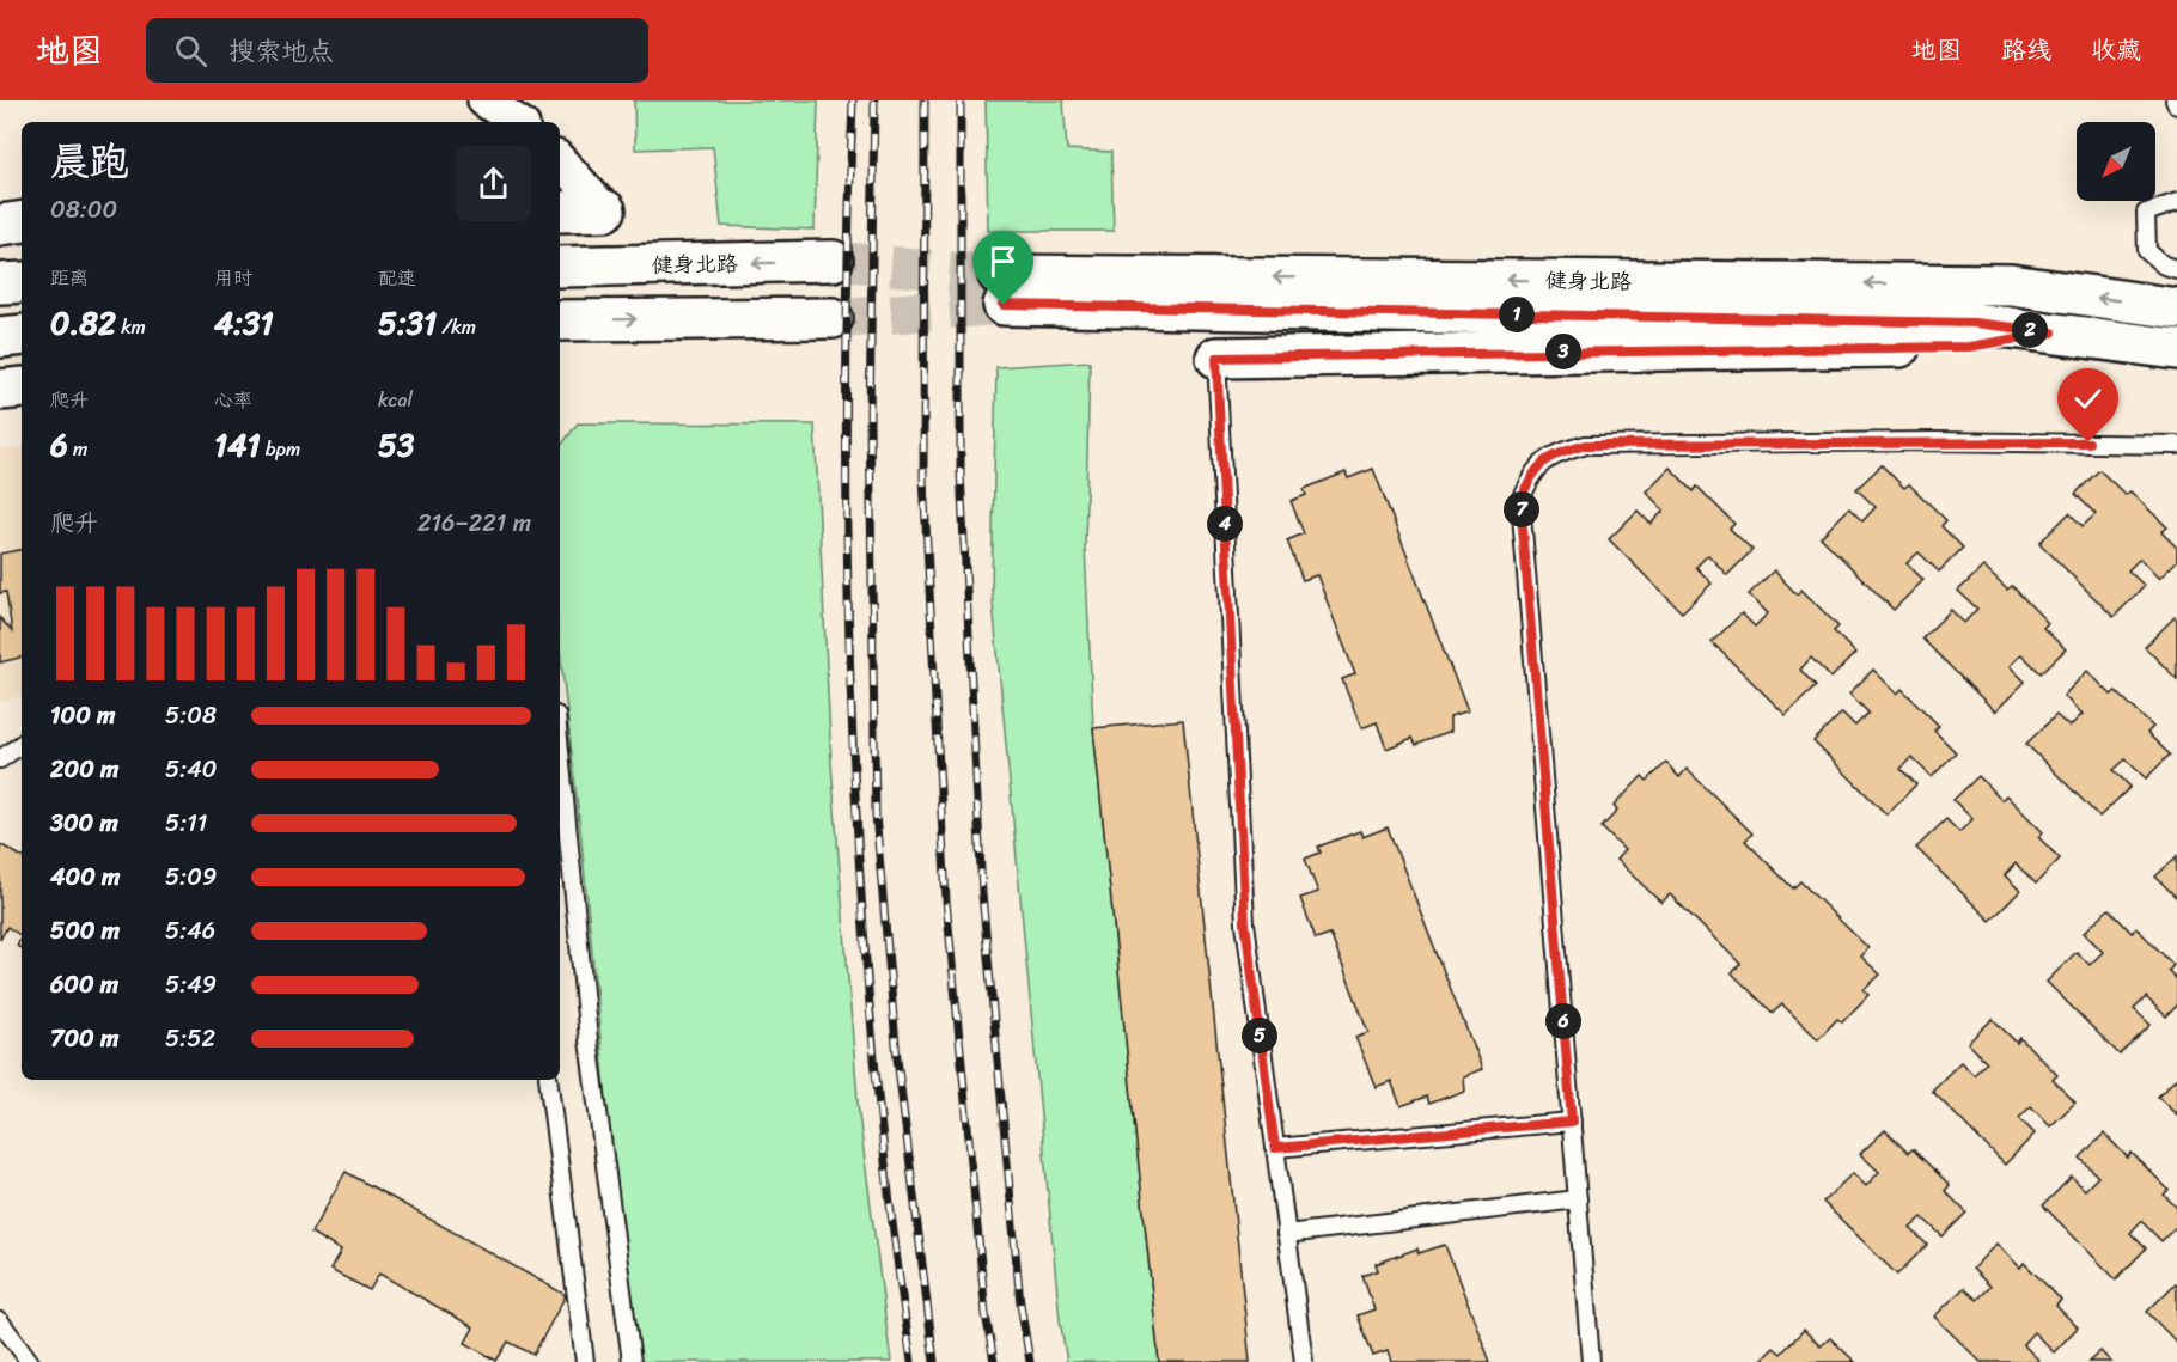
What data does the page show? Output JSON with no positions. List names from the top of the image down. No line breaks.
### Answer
{"streets":{"main road":["健身北路"]},"north":"bottom left","page":{"header":"地图","search":"搜索地点","nav":["地图","路线","收藏"],"heading":["晨跑","08:00"],"stats":[["距离","0.82 km"],["用时","4:31"],["配速","5:31 /km"],["爬升","6 m"],["心率","141 bpm"],["kcal","53"]],"pins":["1","2","3","7","4","6","5"],"chart":["爬升","216–221 m"],"list":[{"name":"100 m","note":"5:08"},{"name":"200 m","note":"5:40"},{"name":"300 m","note":"5:11"},{"name":"400 m","note":"5:09"},{"name":"500 m","note":"5:46"},{"name":"600 m","note":"5:49"},{"name":"700 m","note":"5:52"}]}}
